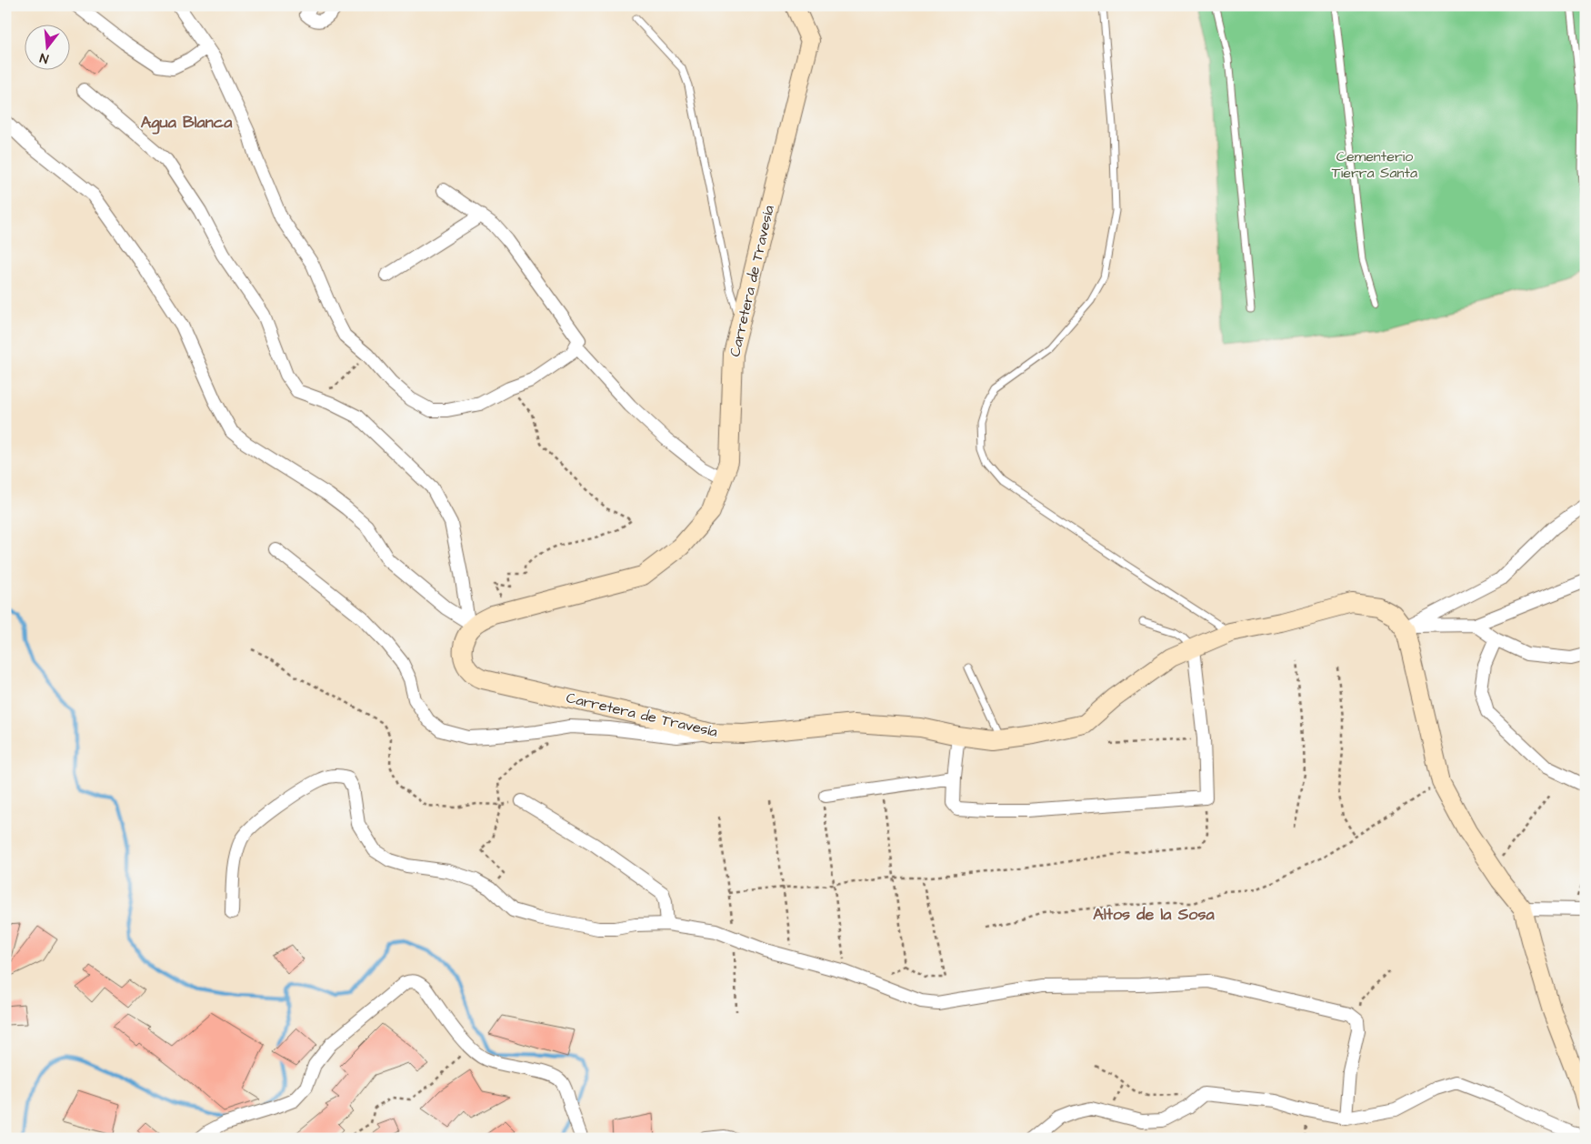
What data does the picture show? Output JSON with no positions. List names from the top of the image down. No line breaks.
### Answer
{"streets":{"street":["Carretera de Travesía"]},"districts":["Agua Blanca","Altos de la Sosa"],"parks":["Cementerio Tierra Santa"],"north":"bottom"}
